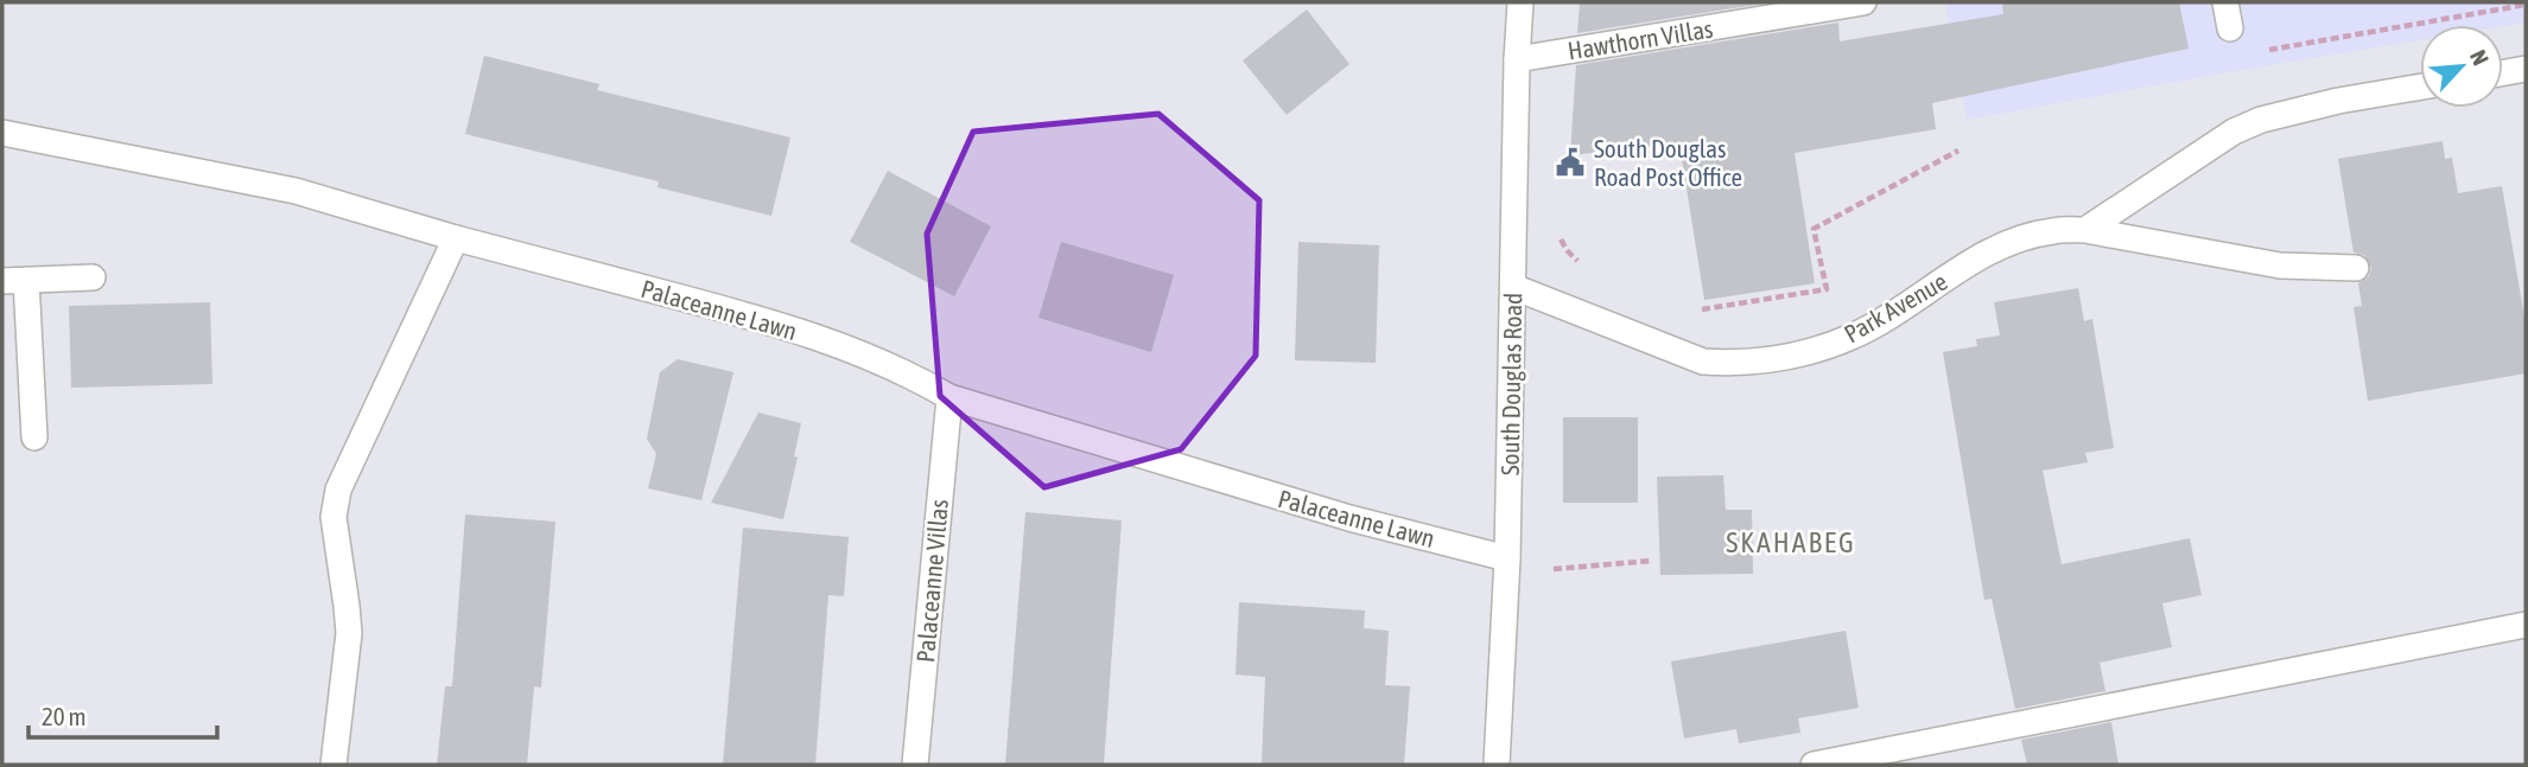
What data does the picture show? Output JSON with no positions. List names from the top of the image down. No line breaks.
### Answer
{"streets":{"street":["Hawthorn Villas","Park Avenue","Palaceanne Lawn","South Douglas Road","Palaceanne Villas"]},"crossings":[["Hawthorn Villas","South Douglas Road"],["Park Avenue","South Douglas Road"],["Palaceanne Lawn","South Douglas Road"],["Palaceanne Lawn","Palaceanne Villas"]],"districts":["SKAHABEG"],"places":{"public building":["South Douglas Road Post Office"]},"scale_bar":"20 m","north":"top right"}
